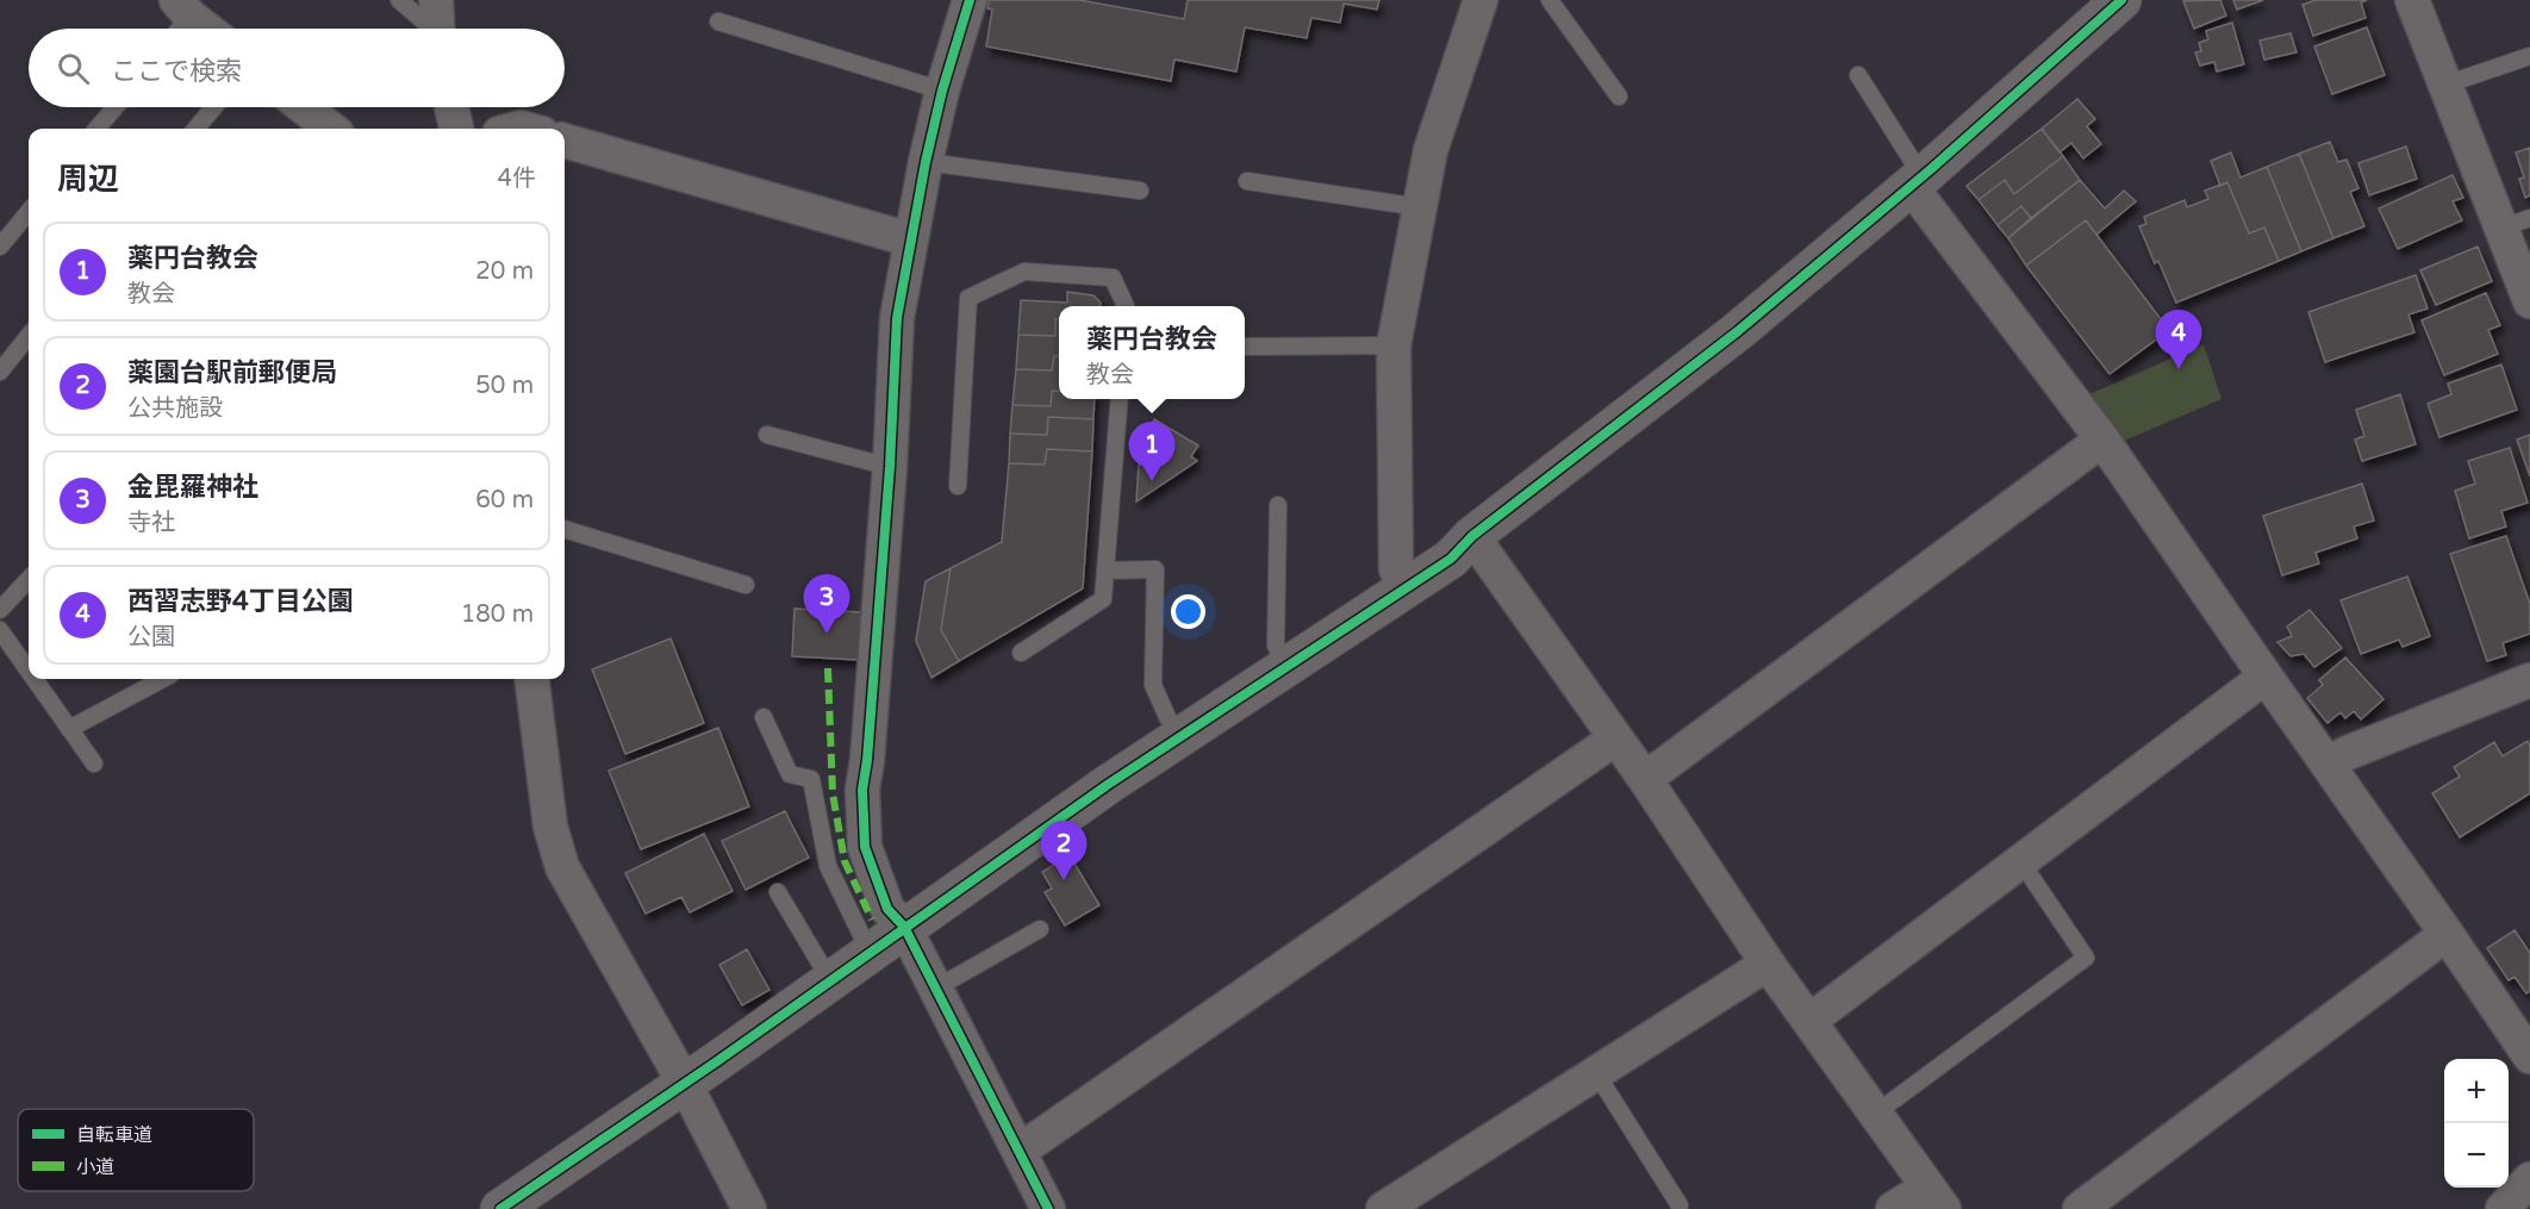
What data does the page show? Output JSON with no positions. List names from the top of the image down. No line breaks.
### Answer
{"legend":["自転車道","小道"],"page":{"search":"ここで検索","heading":["周辺","4件"],"list":[{"mark":"1","name":"薬円台教会","note":"教会","value":"20 m"},{"mark":"2","name":"薬園台駅前郵便局","note":"公共施設","value":"50 m"},{"mark":"3","name":"金毘羅神社","note":"寺社","value":"60 m"},{"mark":"4","name":"西習志野4丁目公園","note":"公園","value":"180 m"}],"popup":["薬円台教会","教会"],"pins":["4","1","3","2"],"map_buttons":["+","−"]}}
